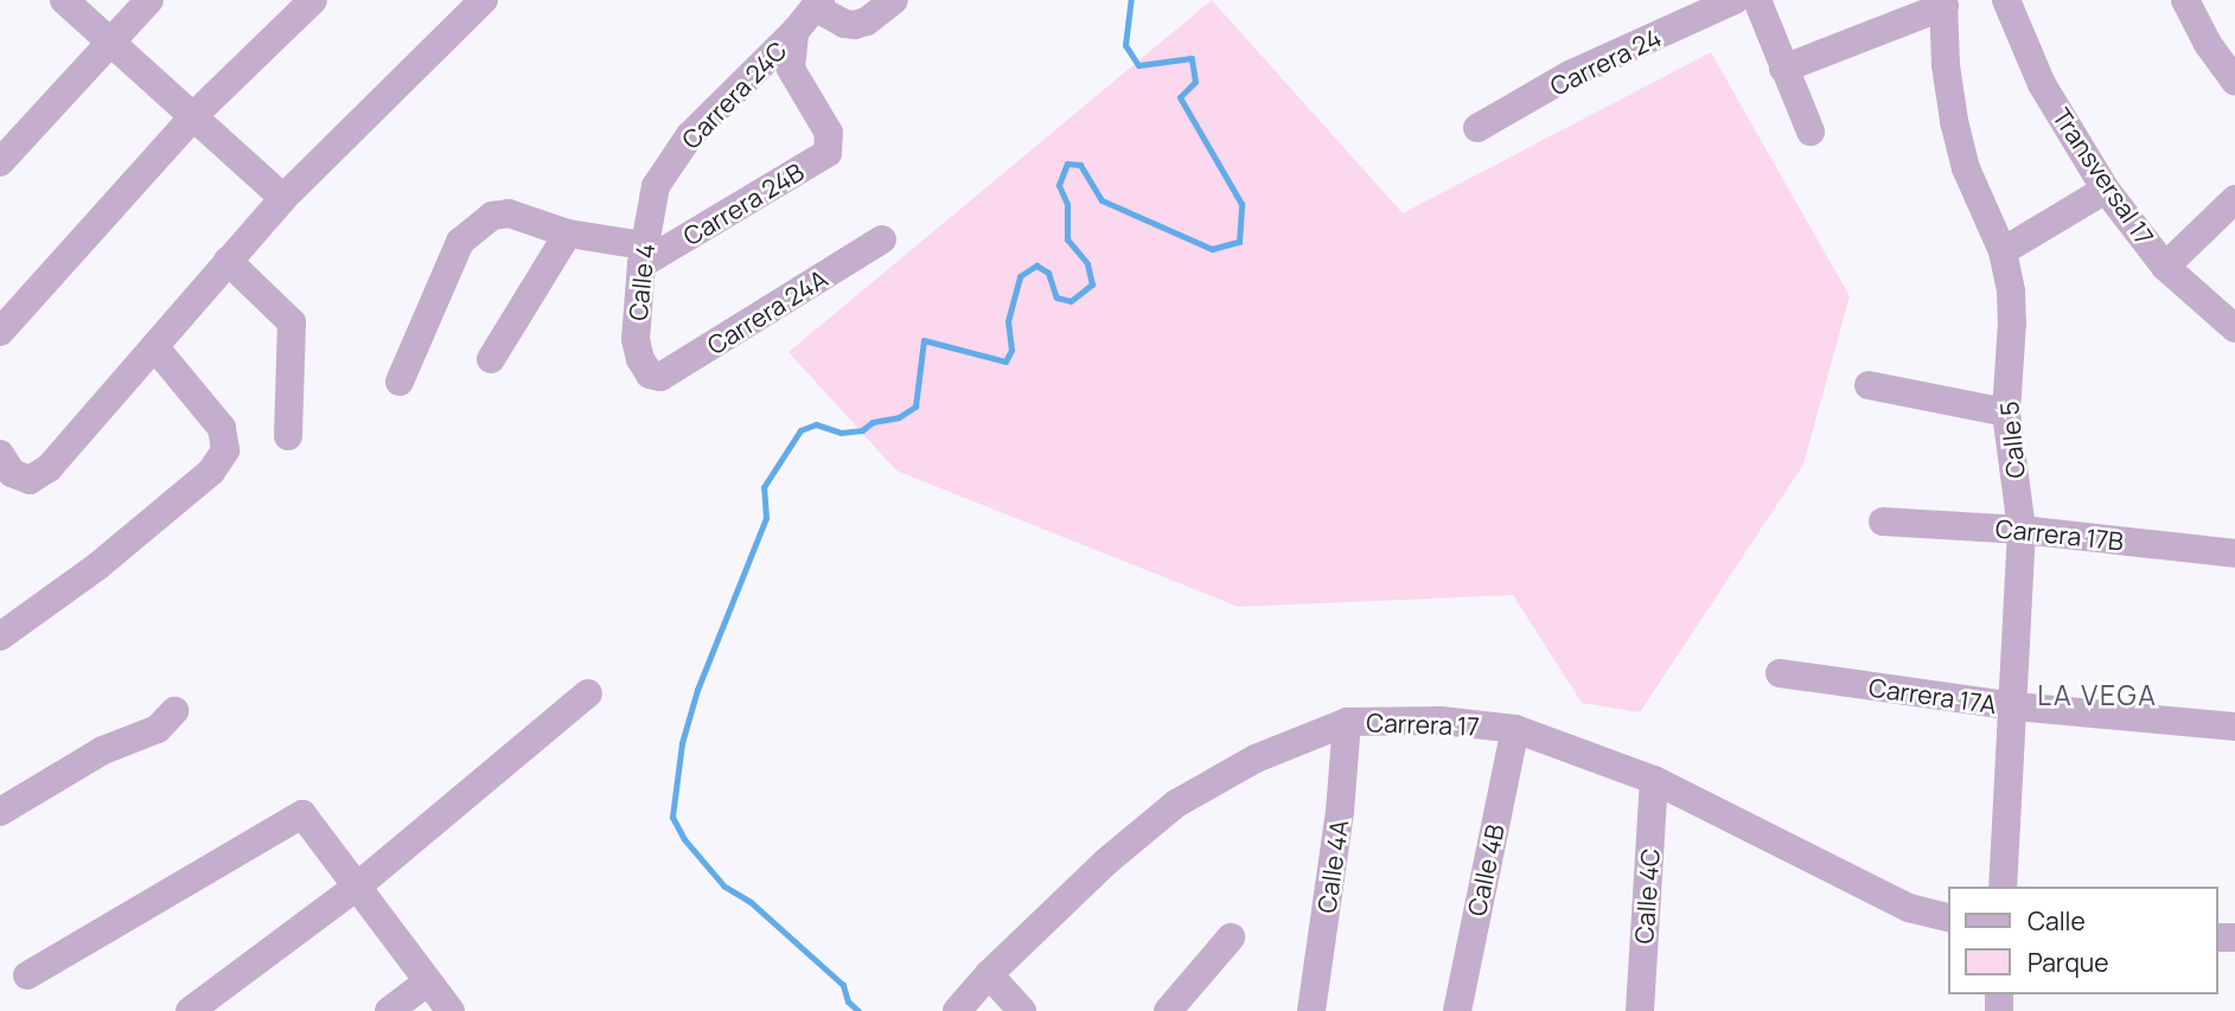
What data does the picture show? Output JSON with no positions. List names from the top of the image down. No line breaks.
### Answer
{"streets":{"street":["Carrera 24","Carrera 24C","Transversal 17","Carrera 24B","Calle 4","Carrera 24A","Calle 5","Carrera 17B","Carrera 17A","Carrera 17","Calle 4A","Calle 4B","Calle 4C"]},"crossings":[["Carrera 24C","Carrera 24B"],["Carrera 24C","Calle 4"],["Carrera 24B","Calle 4"],["Calle 4","Carrera 24A"],["Calle 5","Carrera 17B"],["Calle 5","Carrera 17A"],["Carrera 17","Calle 4A"],["Carrera 17","Calle 4B"],["Carrera 17","Calle 4C"]],"districts":["LA VEGA"],"legend":["Calle","Parque"]}
